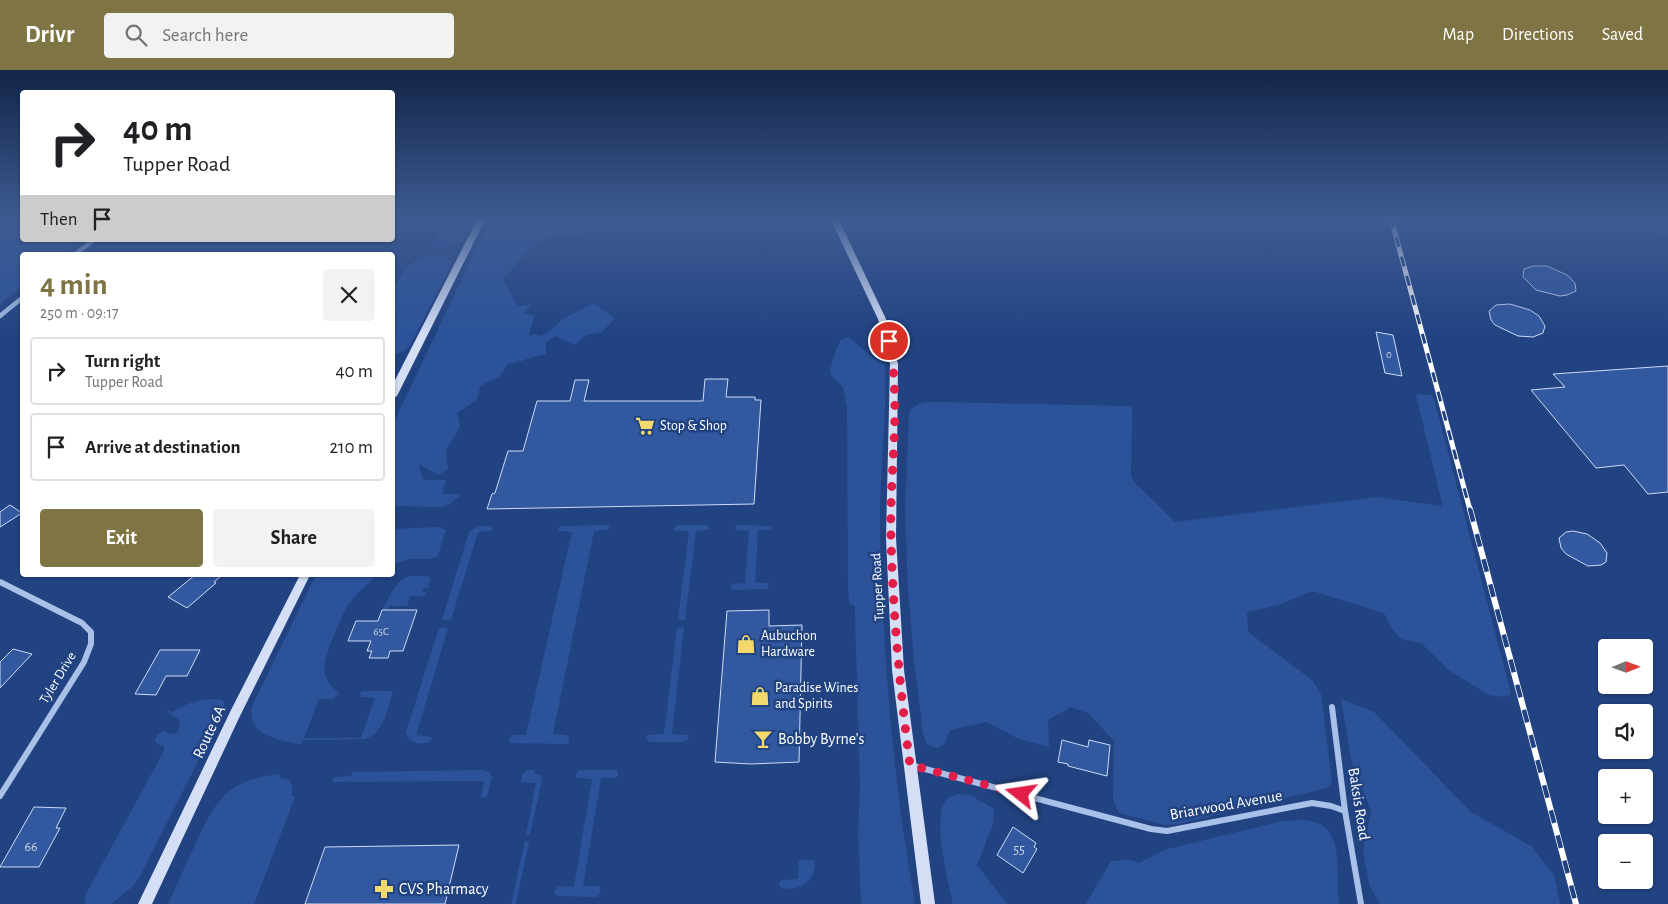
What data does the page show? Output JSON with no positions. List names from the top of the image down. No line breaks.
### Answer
{"streets":{"main road":["Tupper Road","Route 6A"],"street":["Tyler Drive","Baksis Road","Briarwood Avenue"]},"crossings":[["Tupper Road","Briarwood Avenue"],["Baksis Road","Briarwood Avenue"]],"places":{"supermarket":["Stop & Shop"],"shop":["Aubuchon Hardware","Paradise Wines and Spirits"],"bar":["Bobby Byrne's"],"pharmacy":["CVS Pharmacy"]},"house_numbers":["0","65C","66","55"],"north":"right","page":{"header":"Drivr","search":"Search here","nav":["Map","Directions","Saved"],"turn":["40 m","Tupper Road"],"then":"Then","heading":["4 min","250 m · 09:17"],"list":[{"name":"Turn right","note":"Tupper Road","value":"40 m"},{"name":"Arrive at destination","value":"210 m"}],"buttons":["Exit","Share"],"map_buttons":["+","−"]}}
